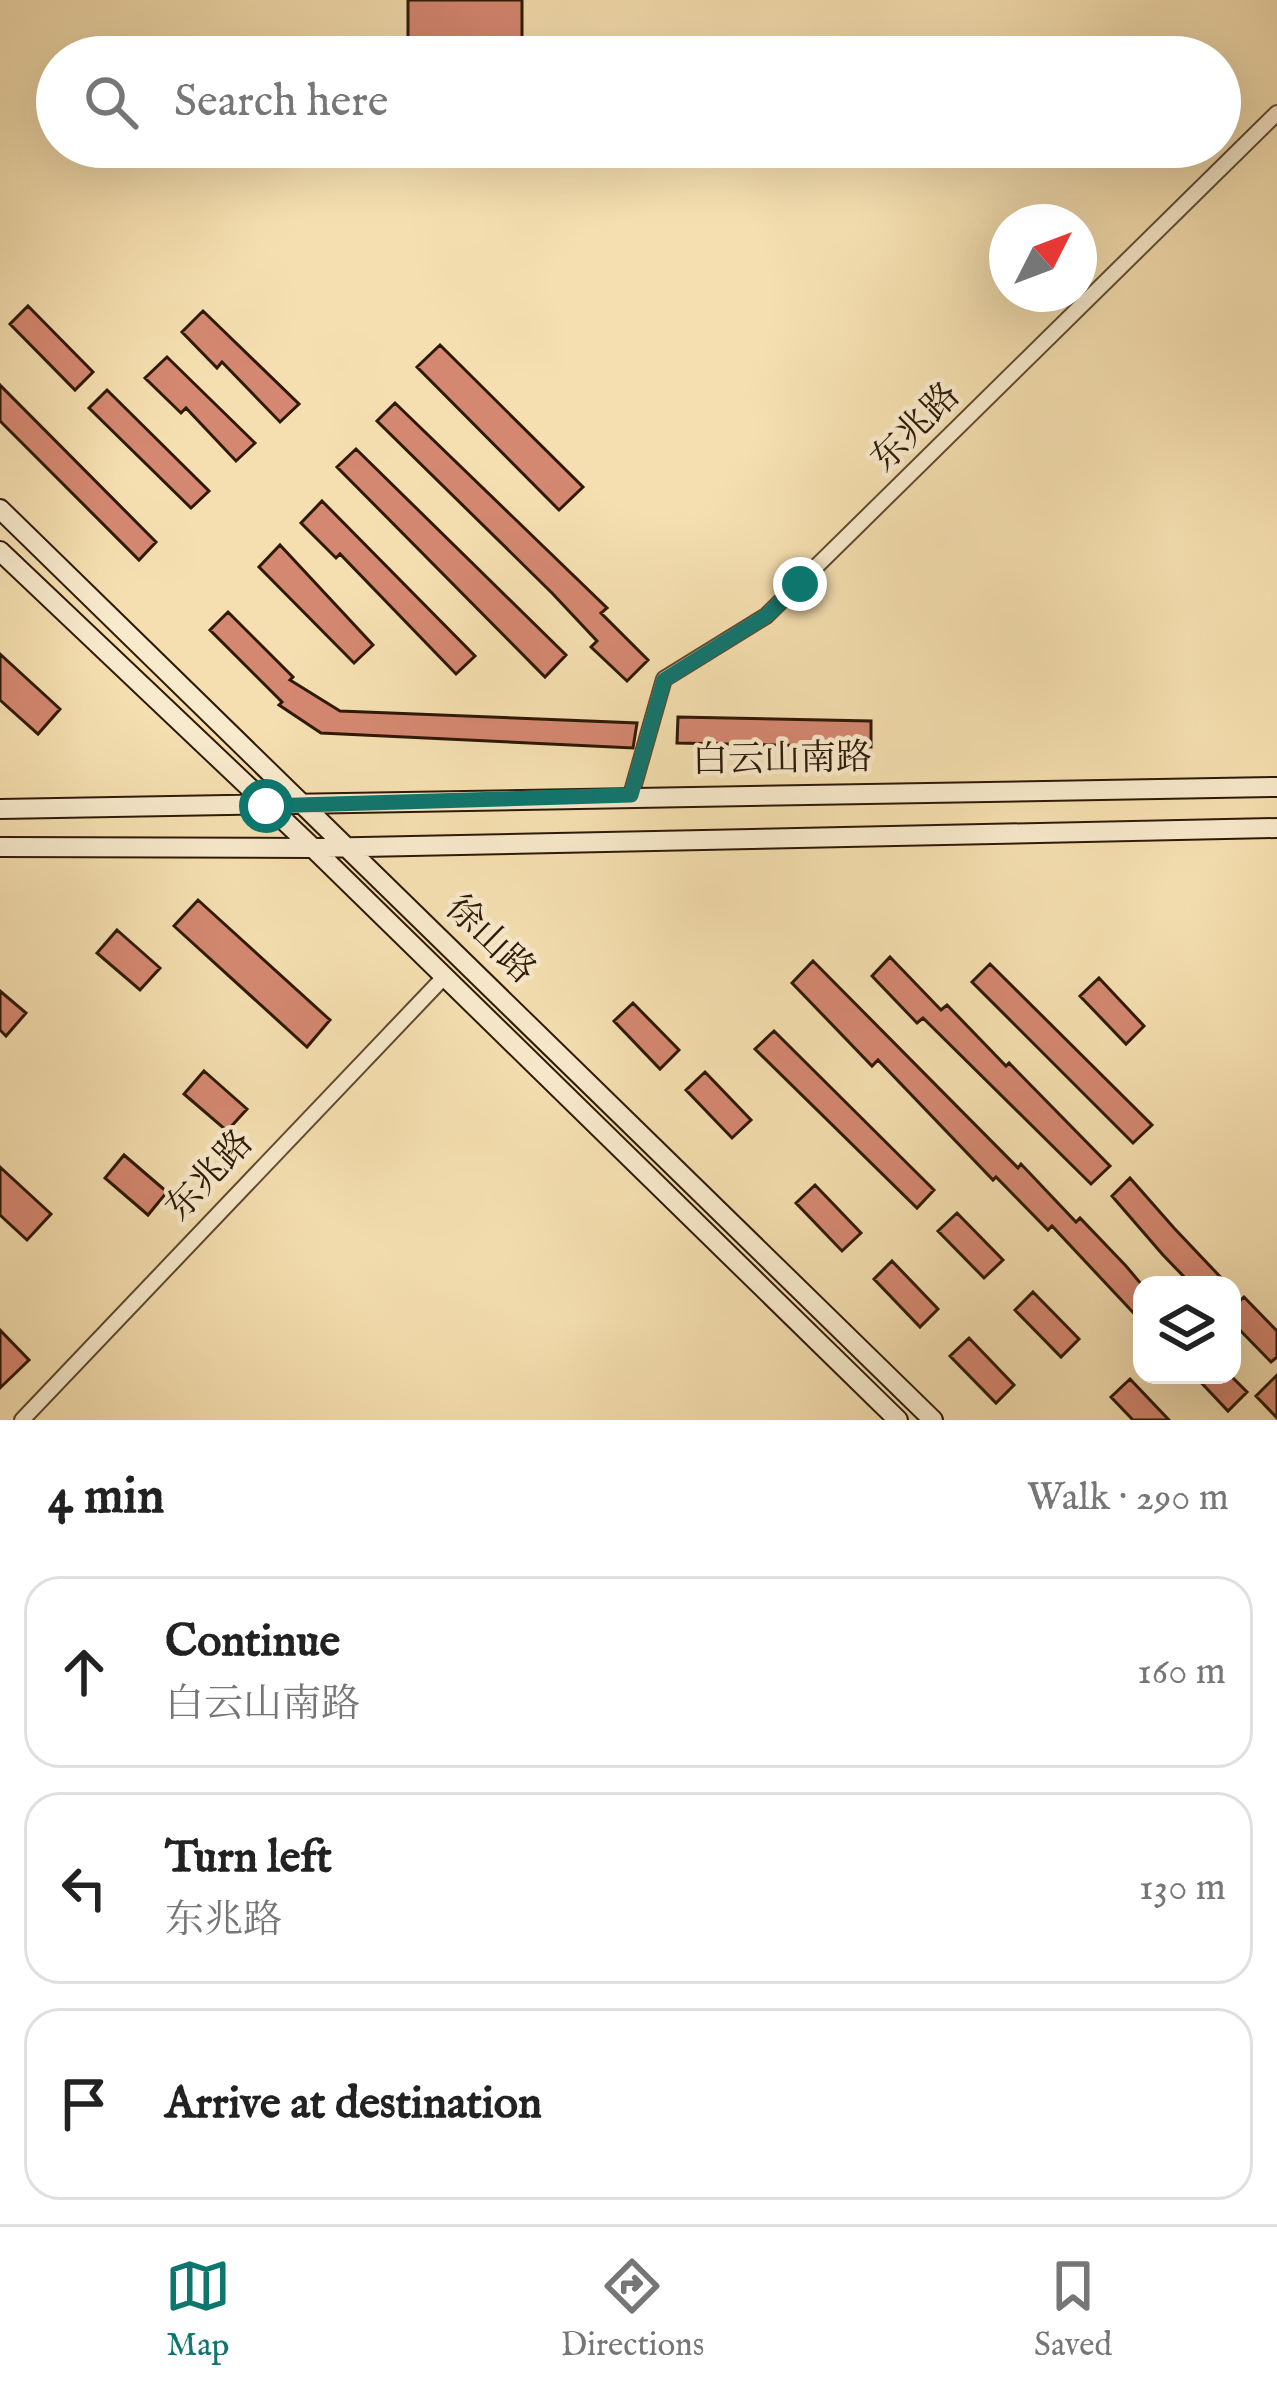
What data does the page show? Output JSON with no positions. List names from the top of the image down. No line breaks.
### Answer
{"streets":{"main road":["白云山南路","徐山路"],"street":["东兆路"]},"crossings":[["东兆路","白云山南路"],["东兆路","徐山路"],["白云山南路","徐山路"]],"north":"top right","page":{"search":"Search here","heading":["4 min","Walk · 290 m"],"list":[["Continue","白云山南路","160 m"],["Turn left","东兆路","130 m"],"Arrive at destination"],"nav":["Map","Directions","Saved"]}}
